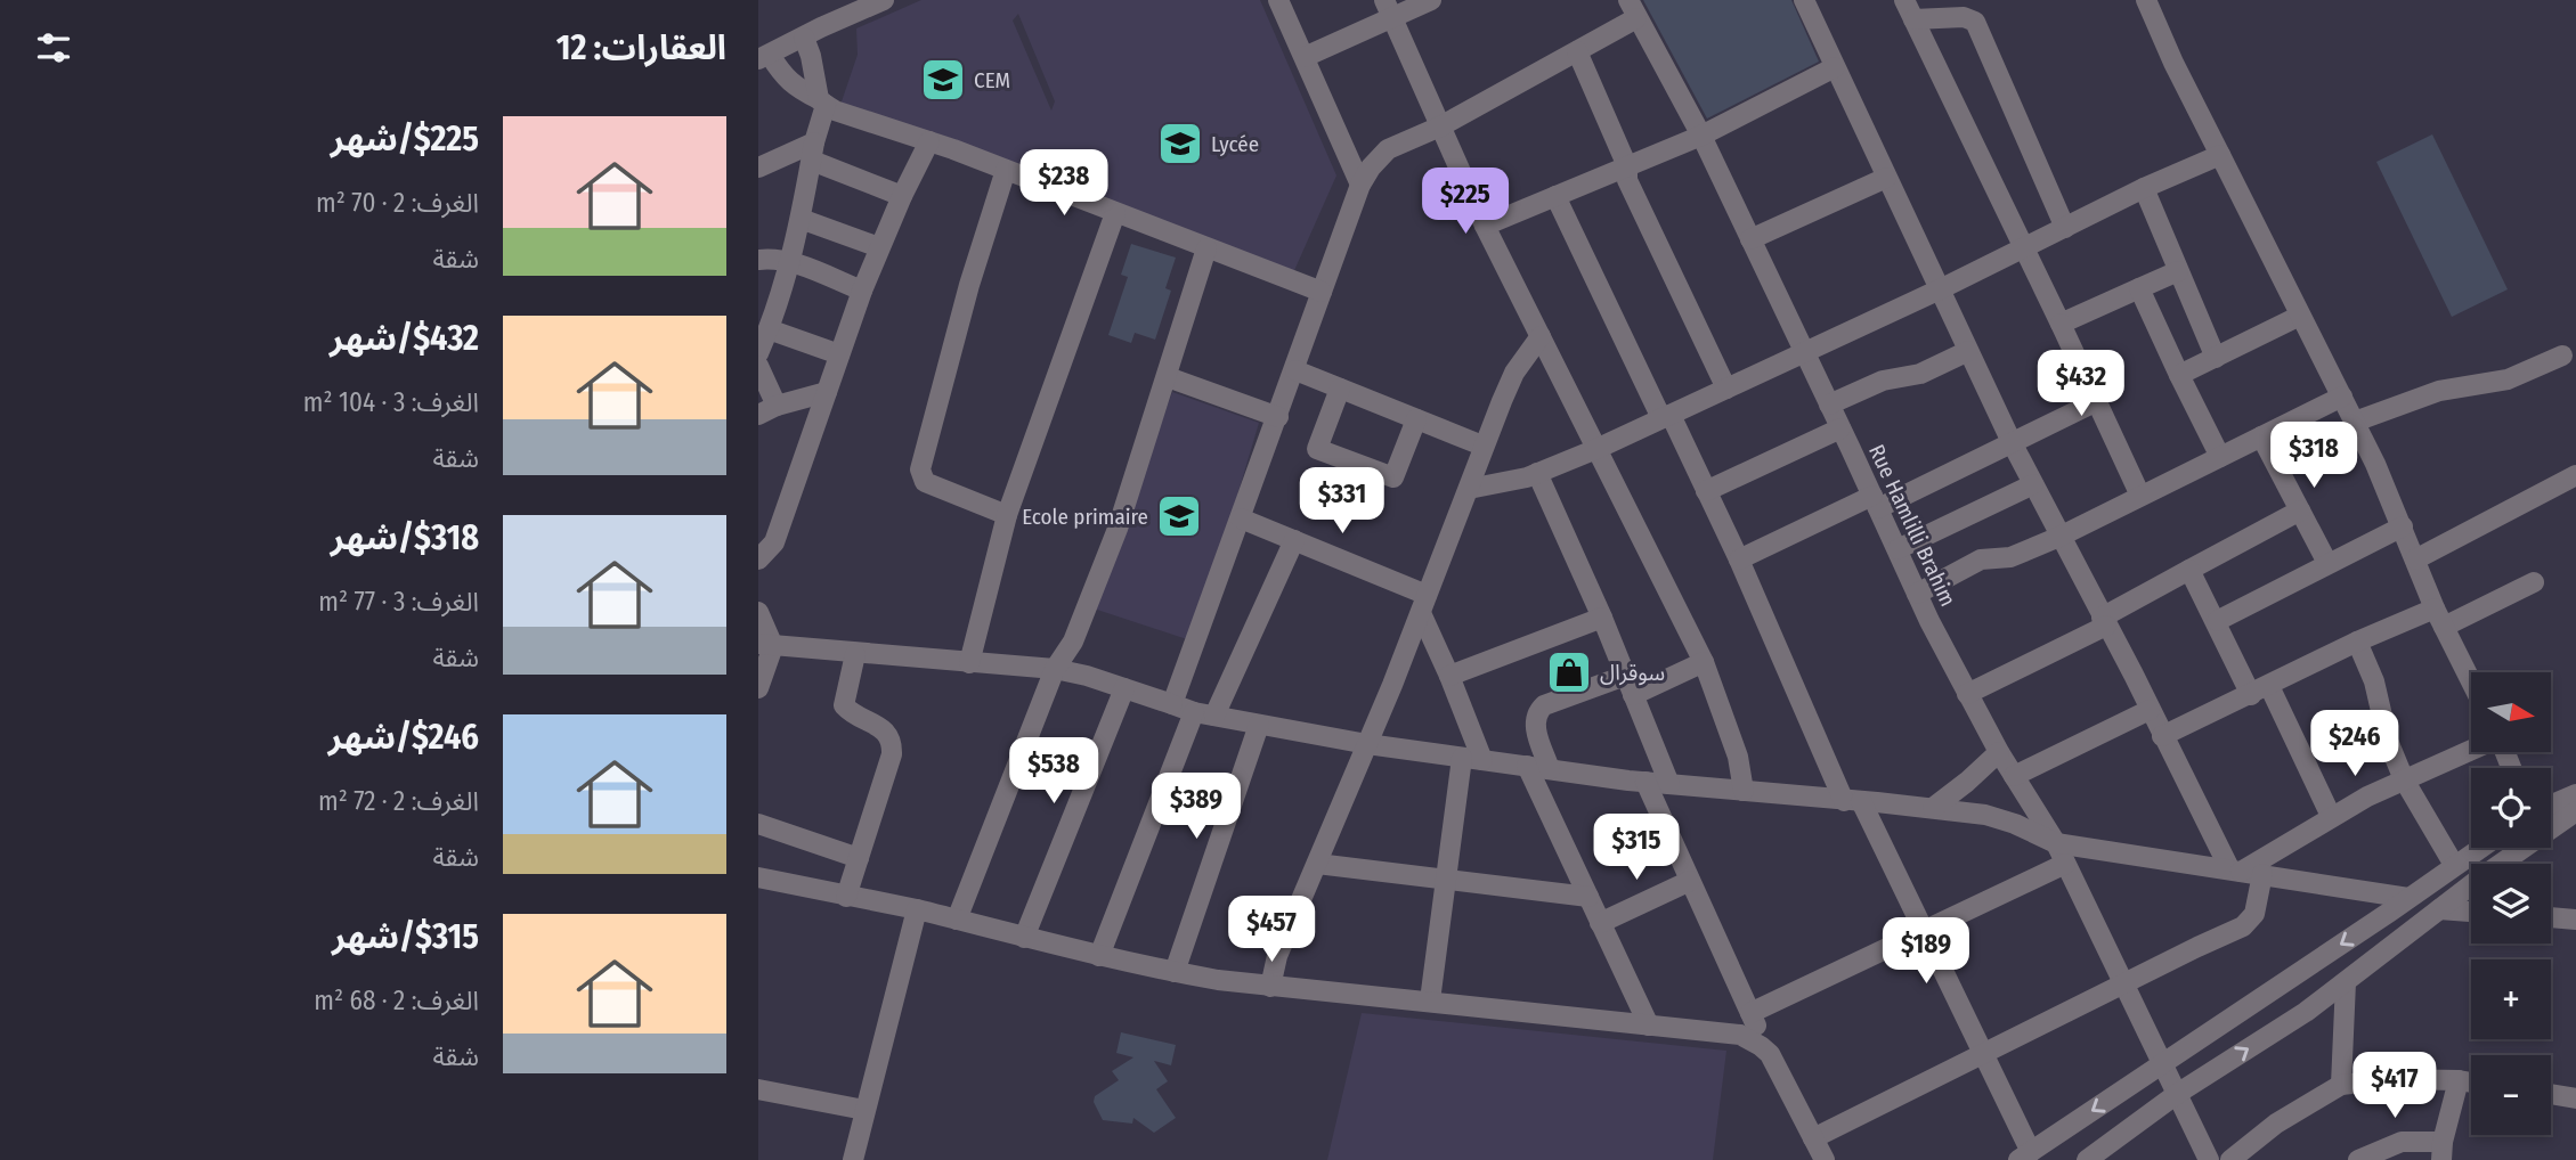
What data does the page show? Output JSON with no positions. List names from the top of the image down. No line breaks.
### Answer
{"streets":{"street":["Rue Hamlilli Brahim"]},"places":{"school or university":["CEM","Lycée","Ecole primaire"],"shop":["سوقرال"]},"north":"right","page":{"heading":"العقارات: 12","list":[{"name":"$225/شهر","note":"الغرف: 2 · 70 m² · شقة"},{"name":"$432/شهر","note":"الغرف: 3 · 104 m² · شقة"},{"name":"$318/شهر","note":"الغرف: 3 · 77 m² · شقة"},{"name":"$246/شهر","note":"الغرف: 2 · 72 m² · شقة"},{"name":"$315/شهر","note":"الغرف: 2 · 68 m² · شقة"}],"price":["$238","$225","$432","$318","$331","$246","$538","$389","$315","$457","$189","$417"],"map_buttons":["+","−"]}}
